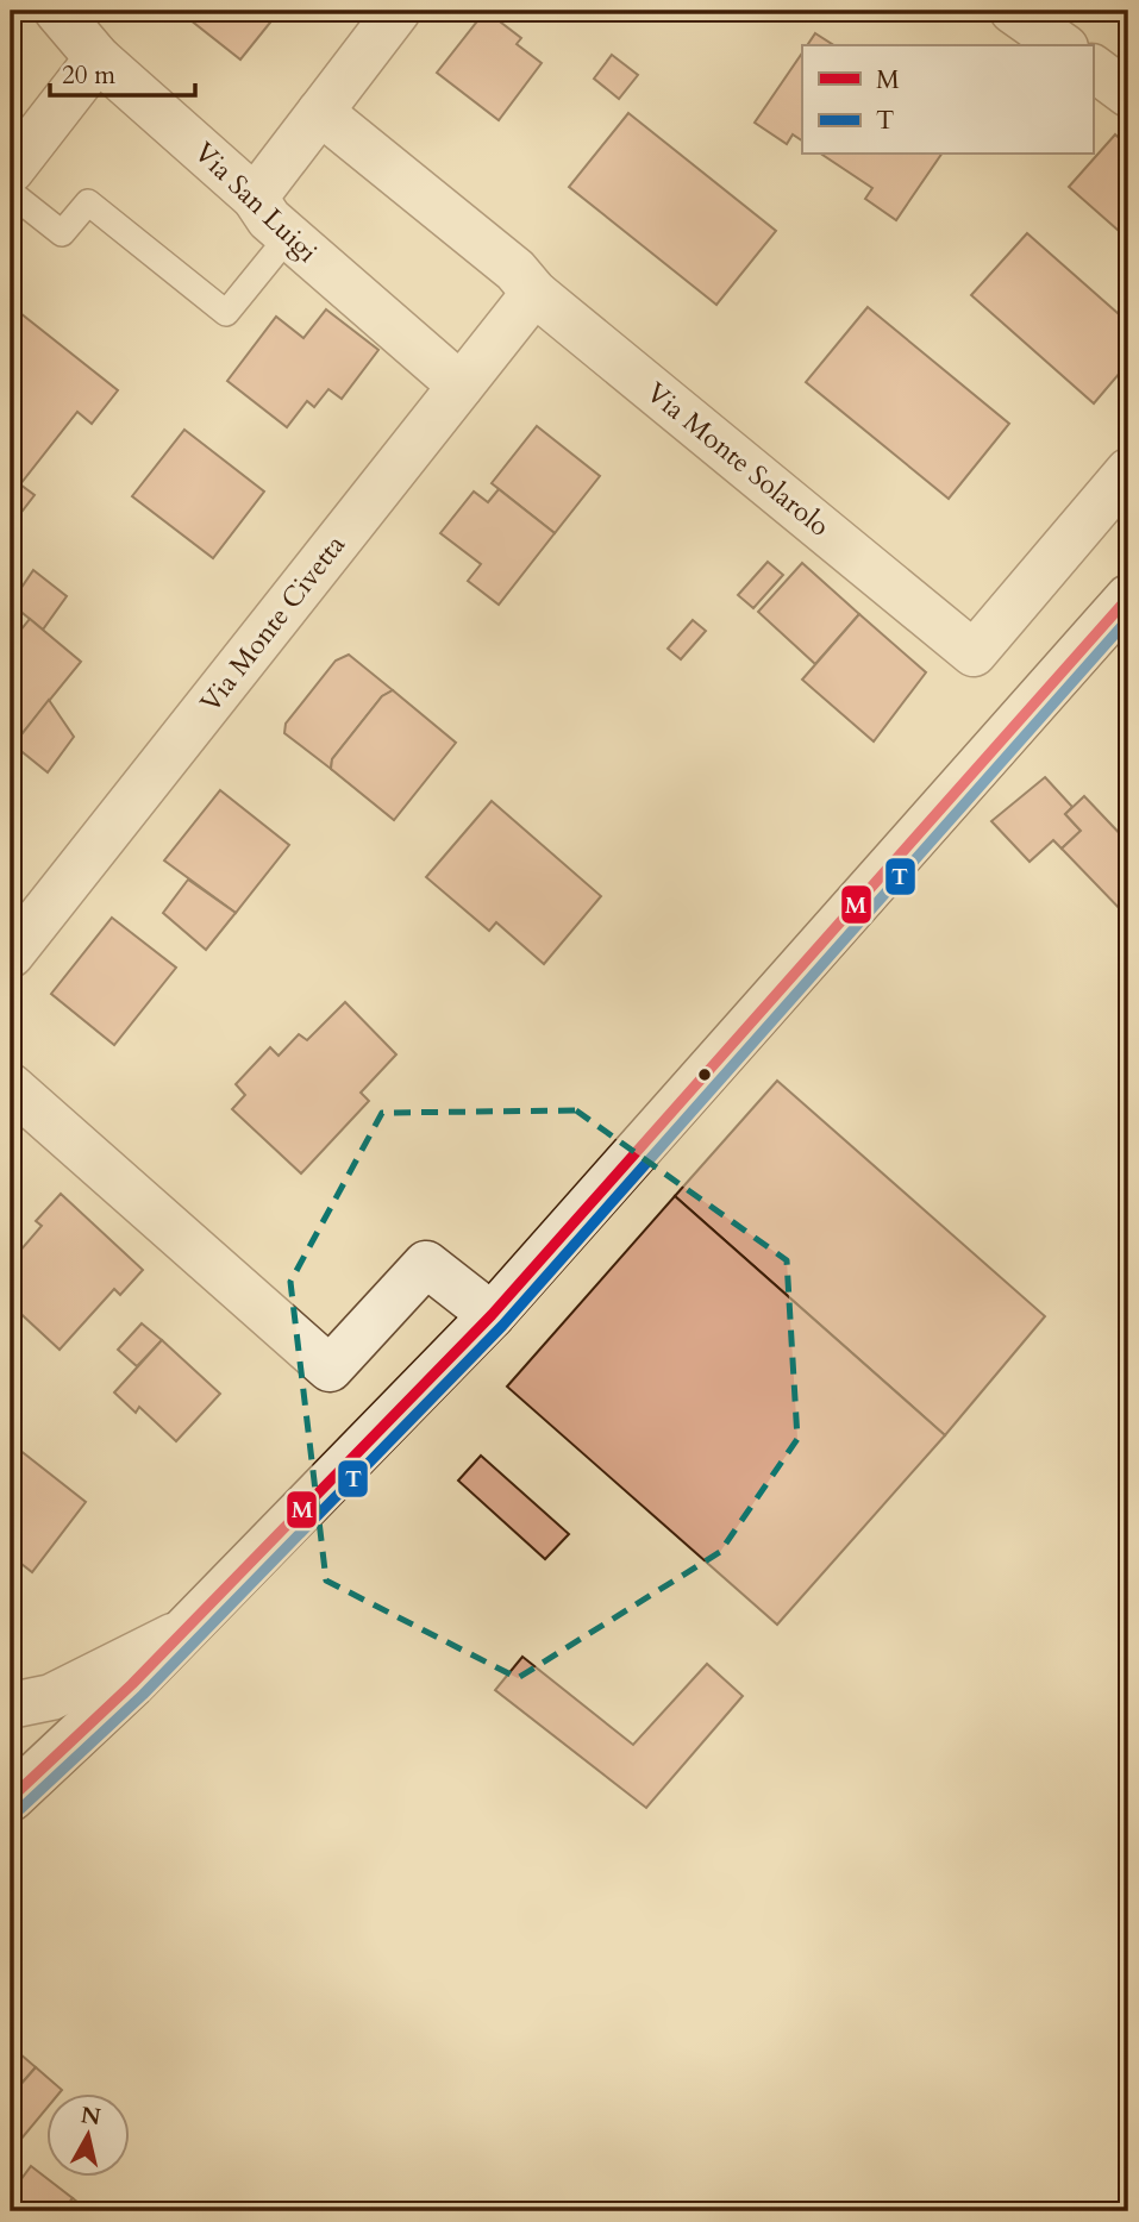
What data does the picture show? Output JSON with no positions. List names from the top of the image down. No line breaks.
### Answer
{"streets":{"street":["Via San Luigi","Via Monte Solarolo","Via Monte Civetta"]},"crossings":[["Via San Luigi","Via Monte Civetta"],["Via Monte Solarolo","Via Monte Civetta"]],"lines":["transit line M","transit line T"],"legend":["M","T"],"scale_bar":"20 m","north":"top"}
